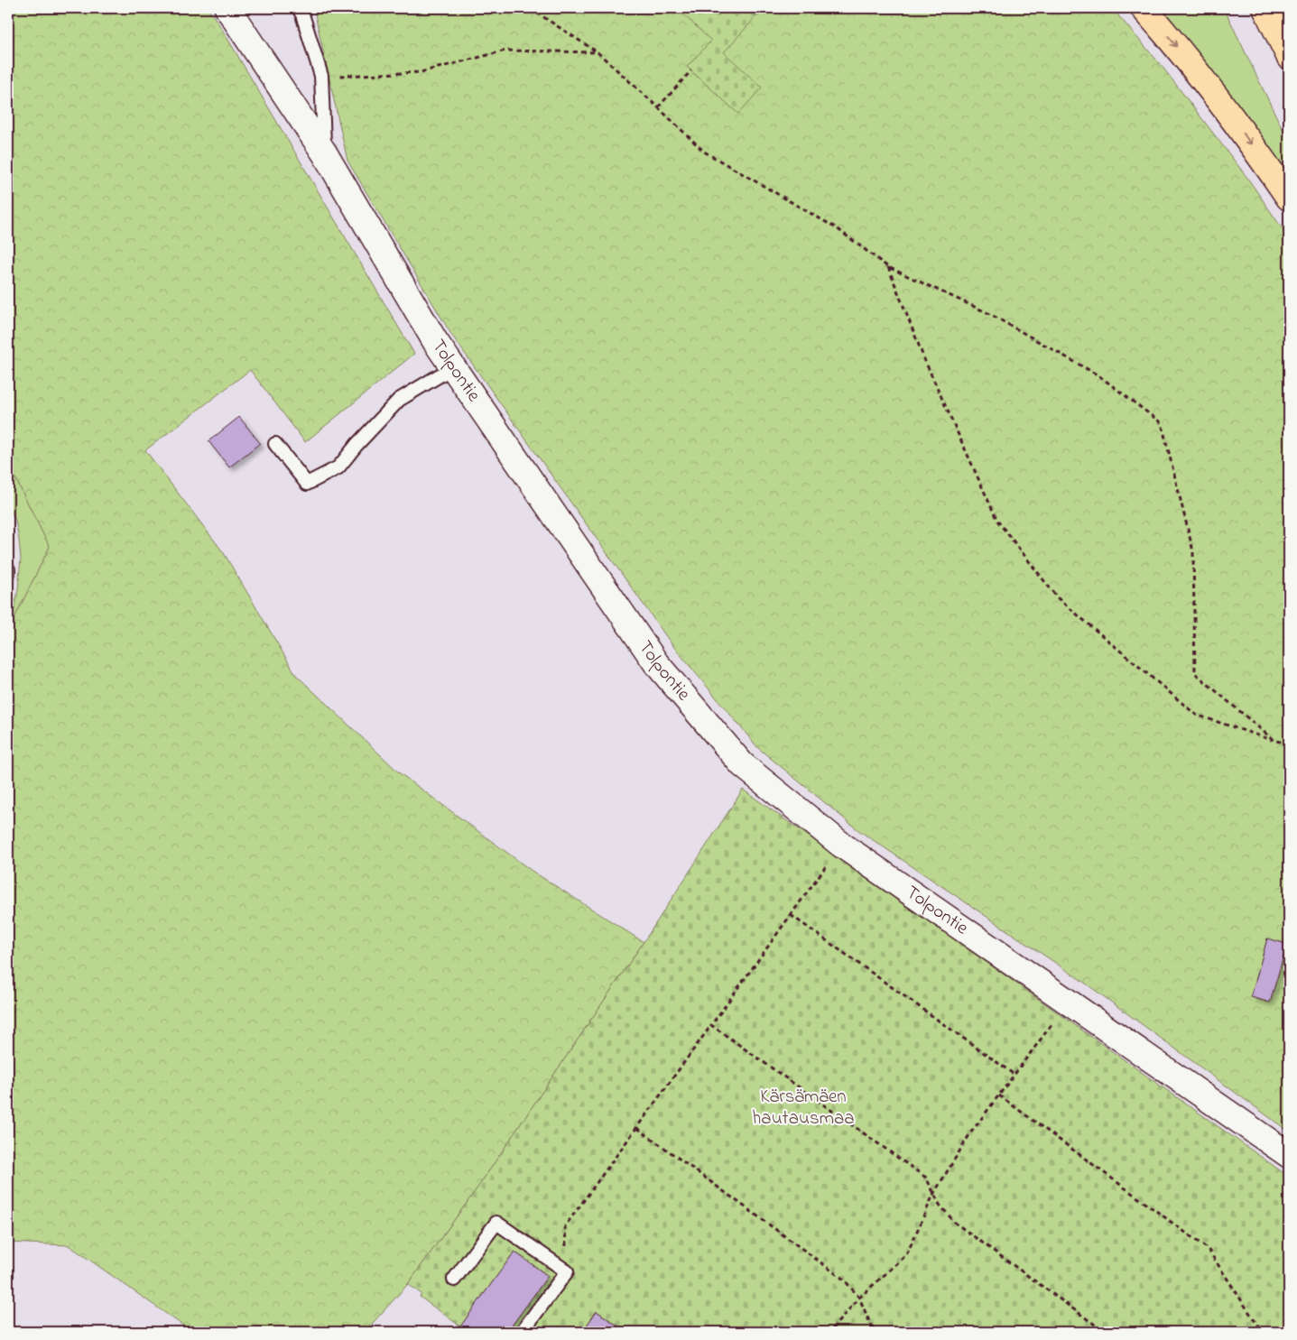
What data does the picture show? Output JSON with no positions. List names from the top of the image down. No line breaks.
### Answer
{"streets":{"street":["Tolpontie"]},"parks":["Kärsämäen hautausmaa"]}
